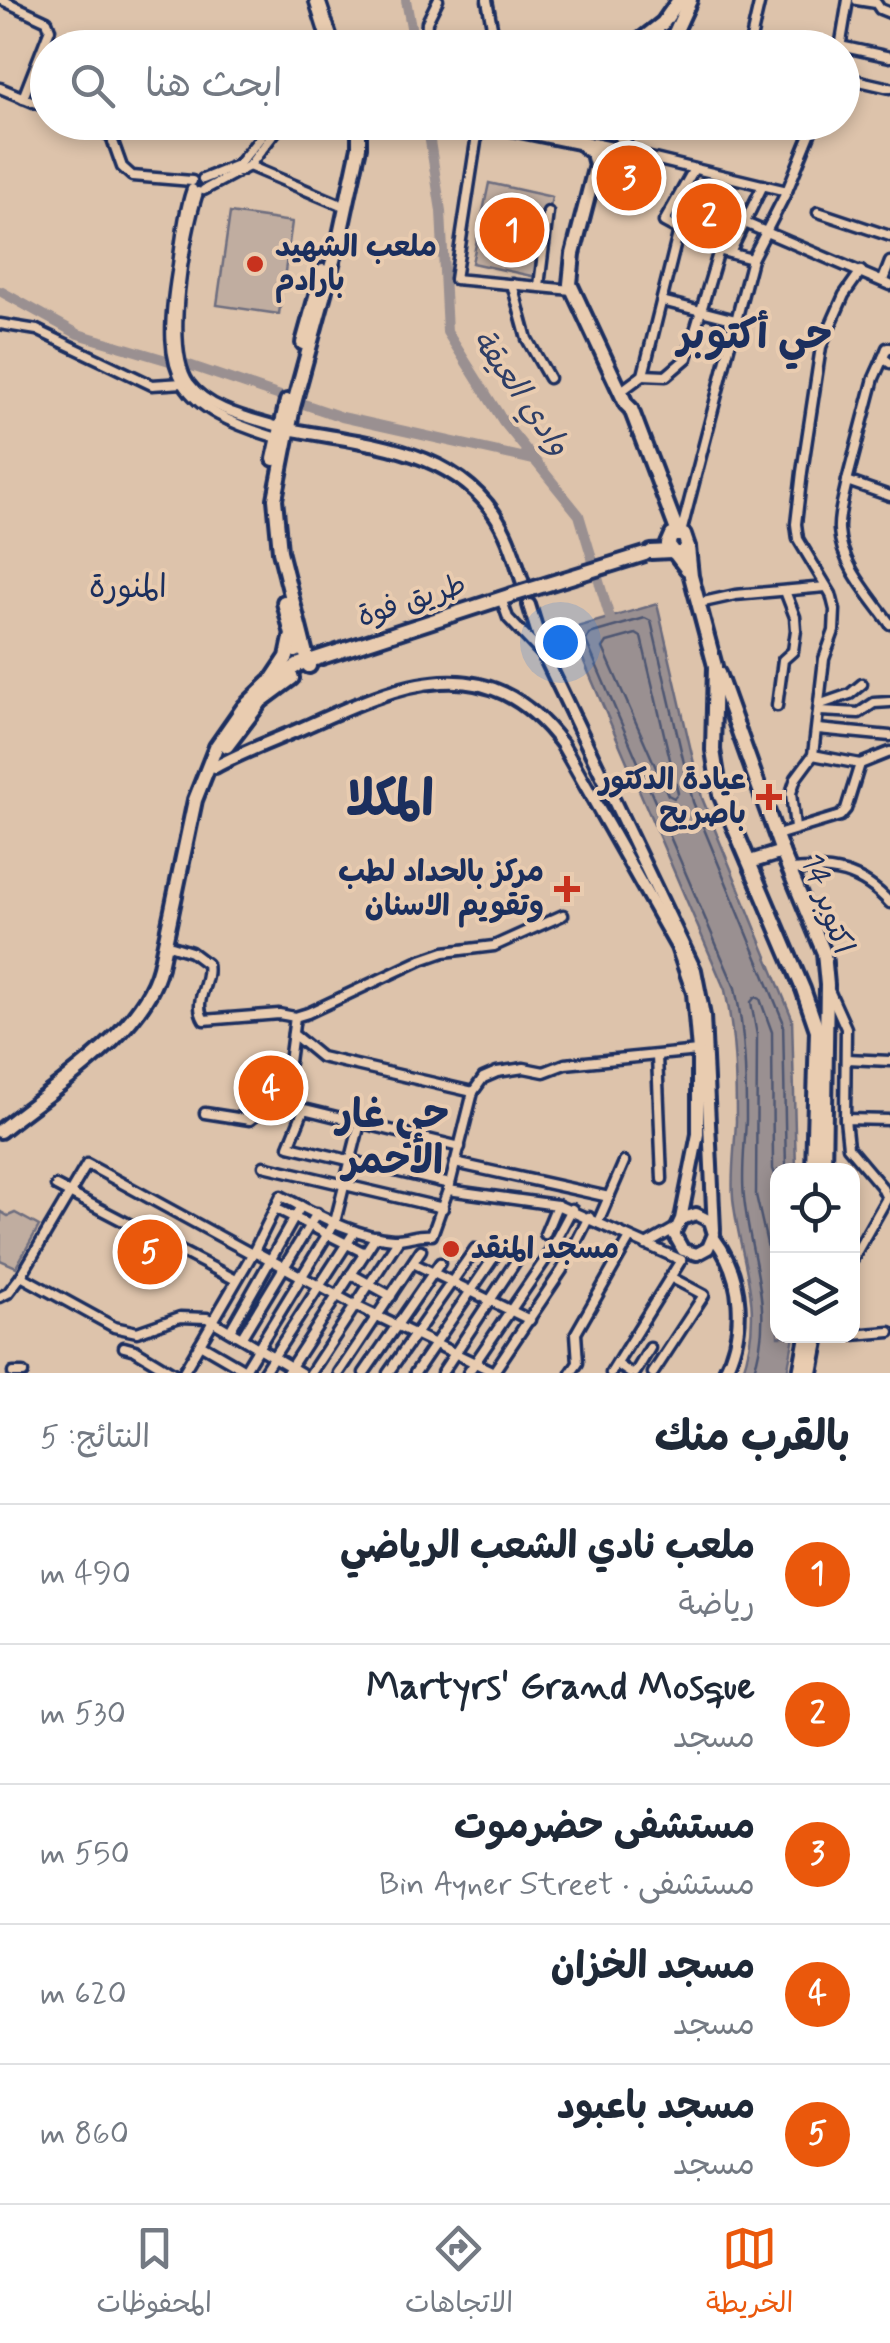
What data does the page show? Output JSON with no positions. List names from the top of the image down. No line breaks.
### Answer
{"streets":{"highway":["طريق فوة","14 اكتوبر"]},"districts":["حي أكتوبر","المنورة","المكلا","حي غار الأحمر"],"water":["وادي العيقة"],"places":{"other":["ملعب الشهيد بارادم","مسجد المنقد"],"health":["عيادة الدكتور باصريح","مركز بالحداد لطب وتقويم الاسنان"]},"page":{"search":"ابحث هنا","pins":["3","2","1","4","5"],"heading":["بالقرب منك","النتائج: 5"],"list":[{"mark":"1","name":"ملعب نادي الشعب الرياضي","note":"رياضة","value":"490 m"},{"mark":"2","name":"Martyrs' Grand Mosque","note":"مسجد","value":"530 m"},{"mark":"3","name":"مستشفى حضرموت","note":"مستشفى · Bin Ayner Street","value":"550 m"},{"mark":"4","name":"مسجد الخزان","note":"مسجد","value":"620 m"},{"mark":"5","name":"مسجد باعبود","note":"مسجد","value":"860 m"}],"nav":["الخريطة","الاتجاهات","المحفوظات"]}}
